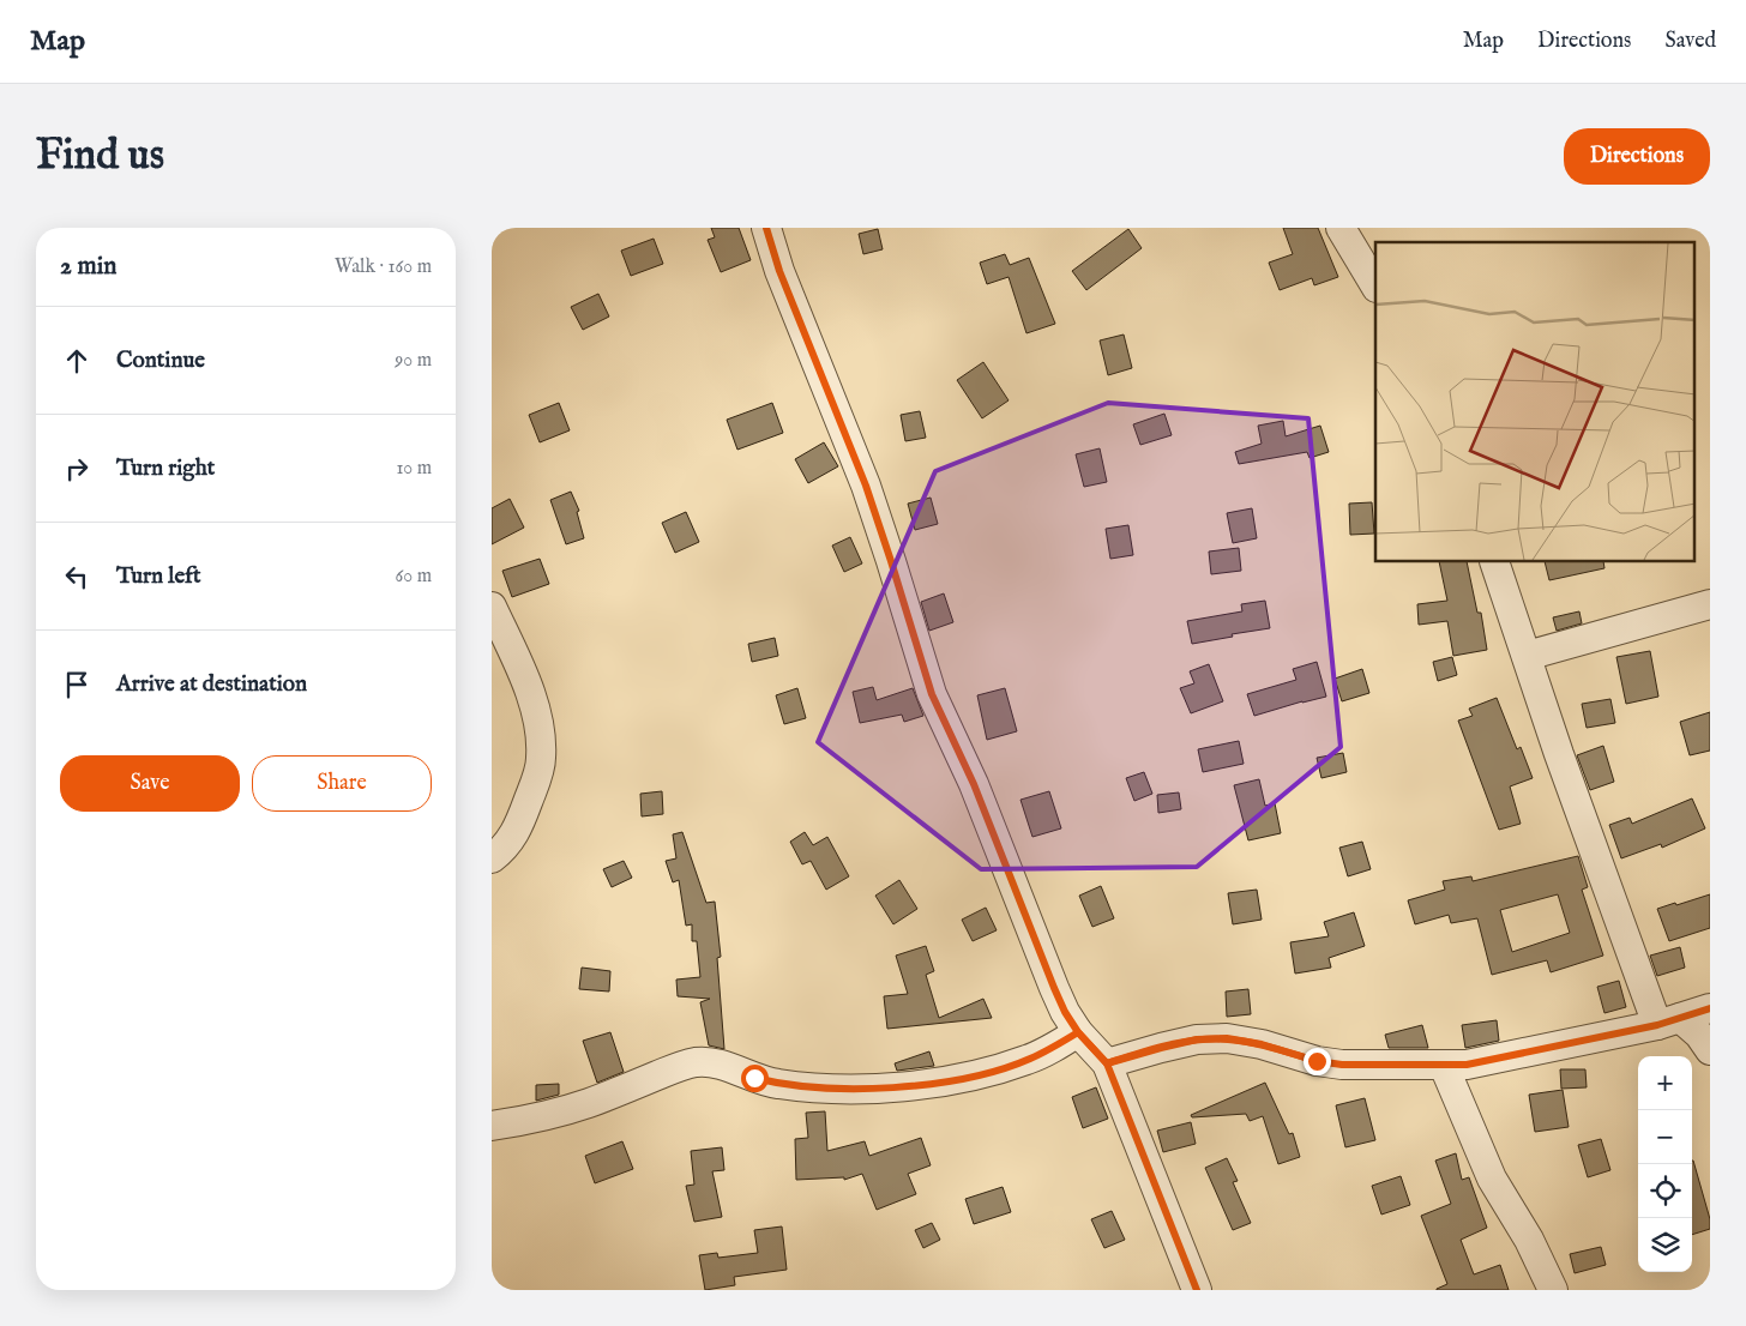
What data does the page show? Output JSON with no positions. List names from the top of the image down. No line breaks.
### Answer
{"page":{"header":"Map","nav":["Map","Directions","Saved"],"buttons":["Directions",["Save","Share"]],"title":"Find us","heading":["2 min","Walk · 160 m"],"list":[["Continue","90 m"],["Turn right","10 m"],["Turn left","60 m"],"Arrive at destination"],"map_buttons":["+","−"]}}
